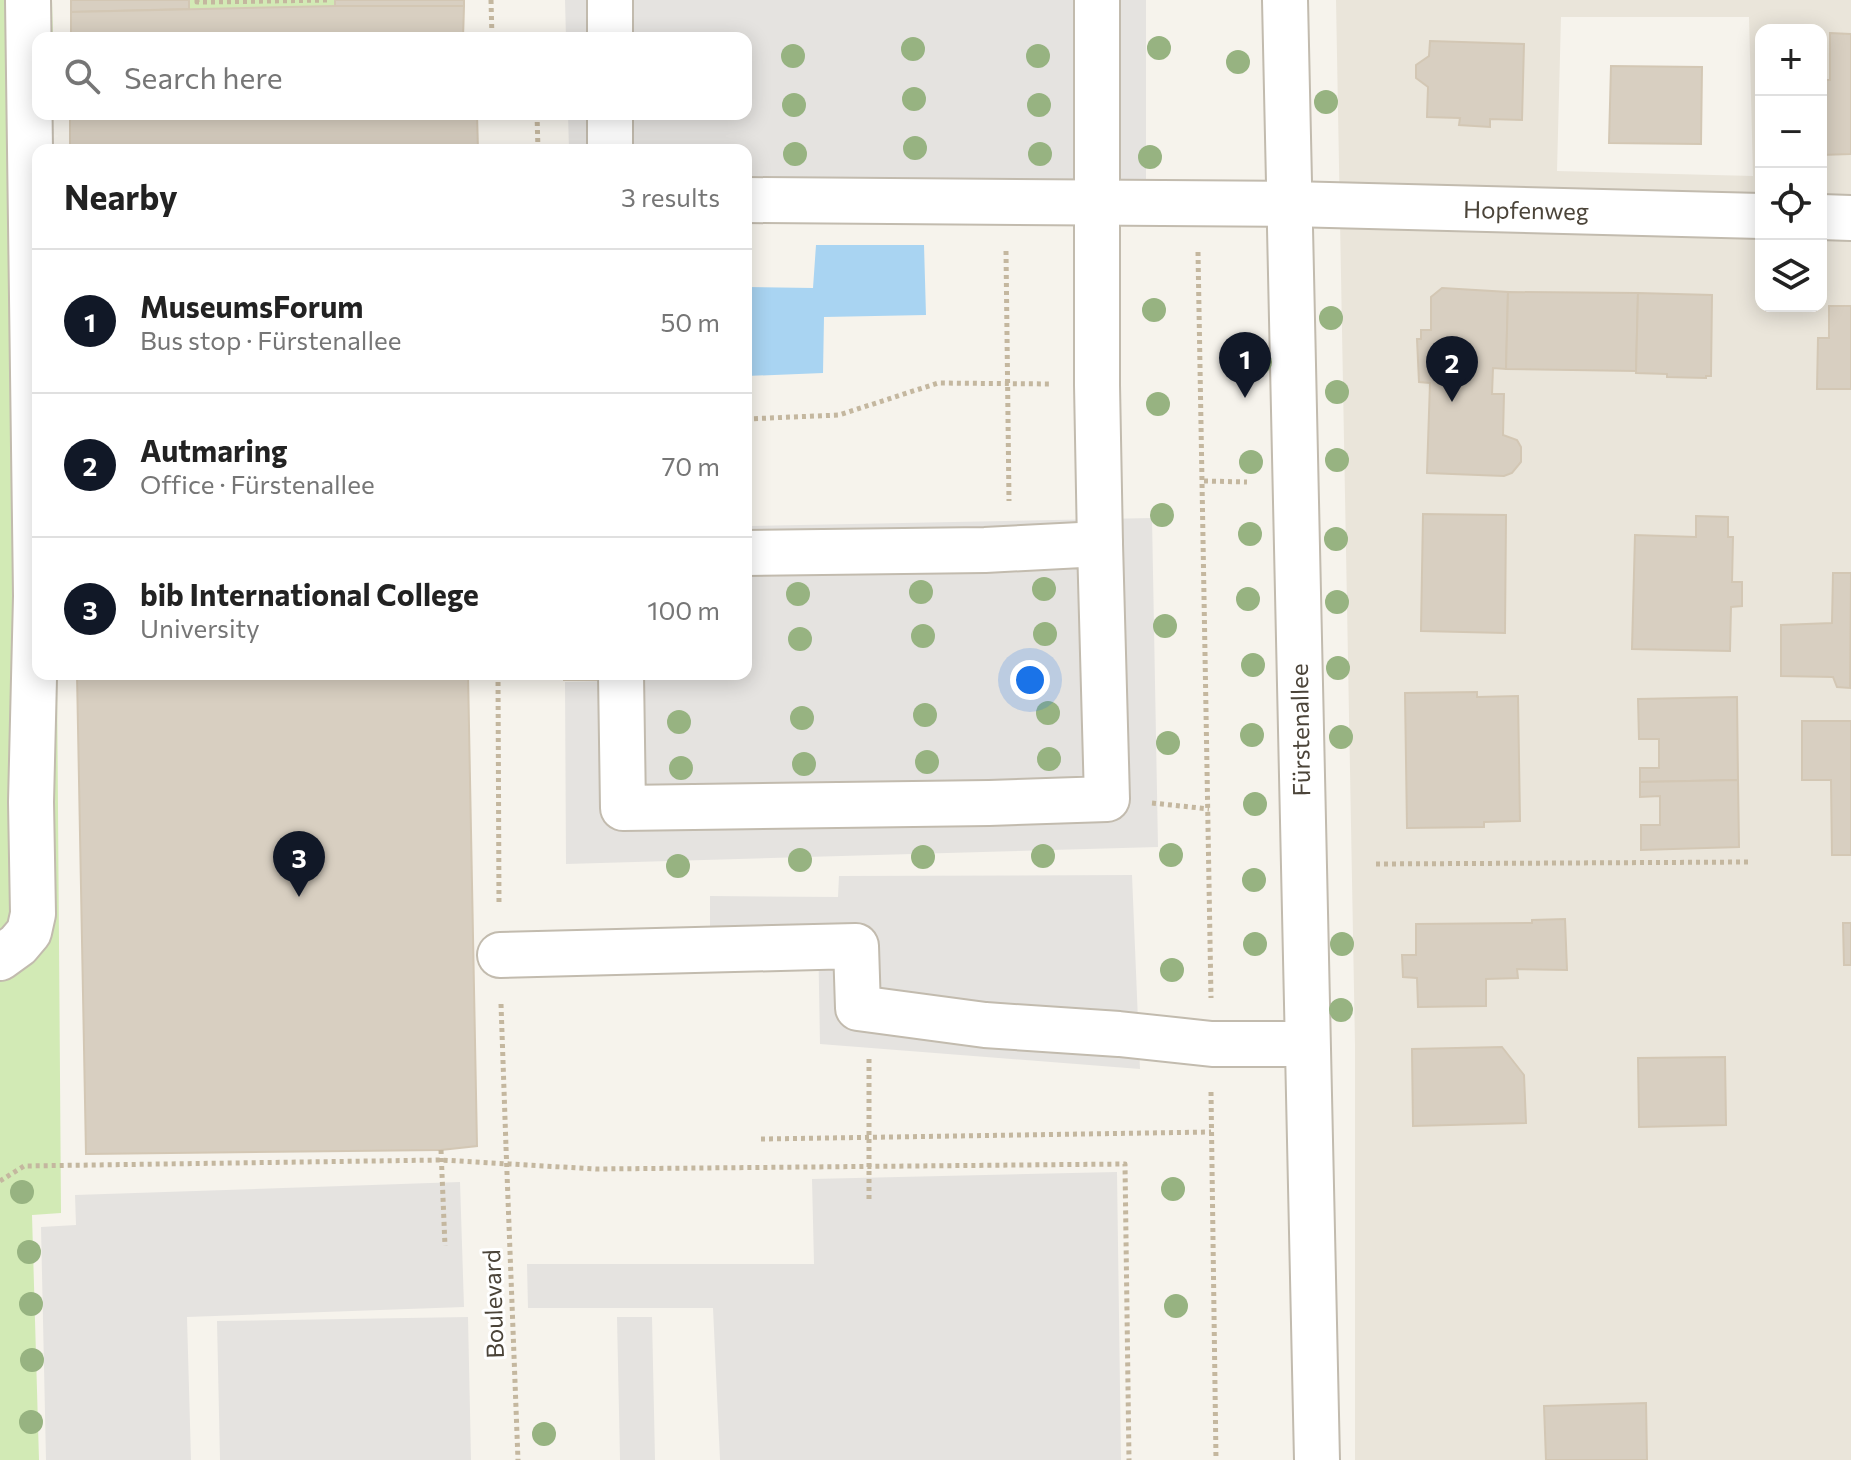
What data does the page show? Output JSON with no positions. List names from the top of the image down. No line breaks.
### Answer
{"streets":{"street":["Hopfenweg","Fürstenallee"],"path":["Boulevard"]},"crossings":[["Hopfenweg","Fürstenallee"]],"page":{"map_buttons":["+","−"],"search":"Search here","heading":["Nearby","3 results"],"list":[{"mark":"1","name":"MuseumsForum","note":"Bus stop · Fürstenallee","value":"50 m"},{"mark":"2","name":"Autmaring","note":"Office · Fürstenallee","value":"70 m"},{"mark":"3","name":"bib International College","note":"University","value":"100 m"}],"pins":["1","2","3"]}}
